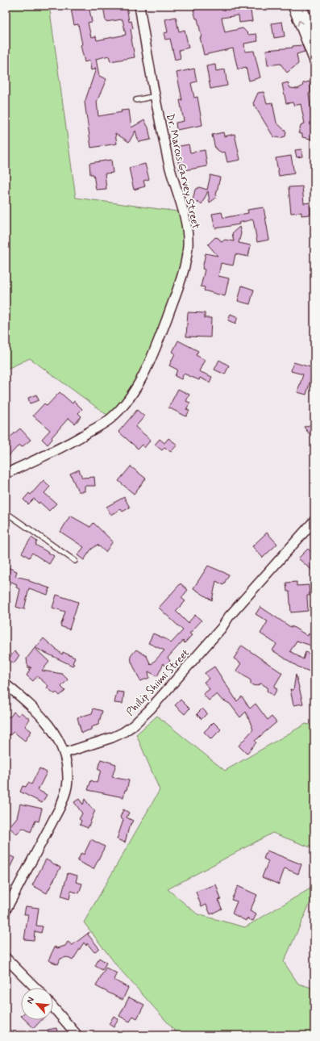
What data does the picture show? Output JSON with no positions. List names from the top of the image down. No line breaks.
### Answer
{"streets":{"street":["Dr. Marcus Garvey Street","Phillip Shiimi Street"]},"north":"top left"}
